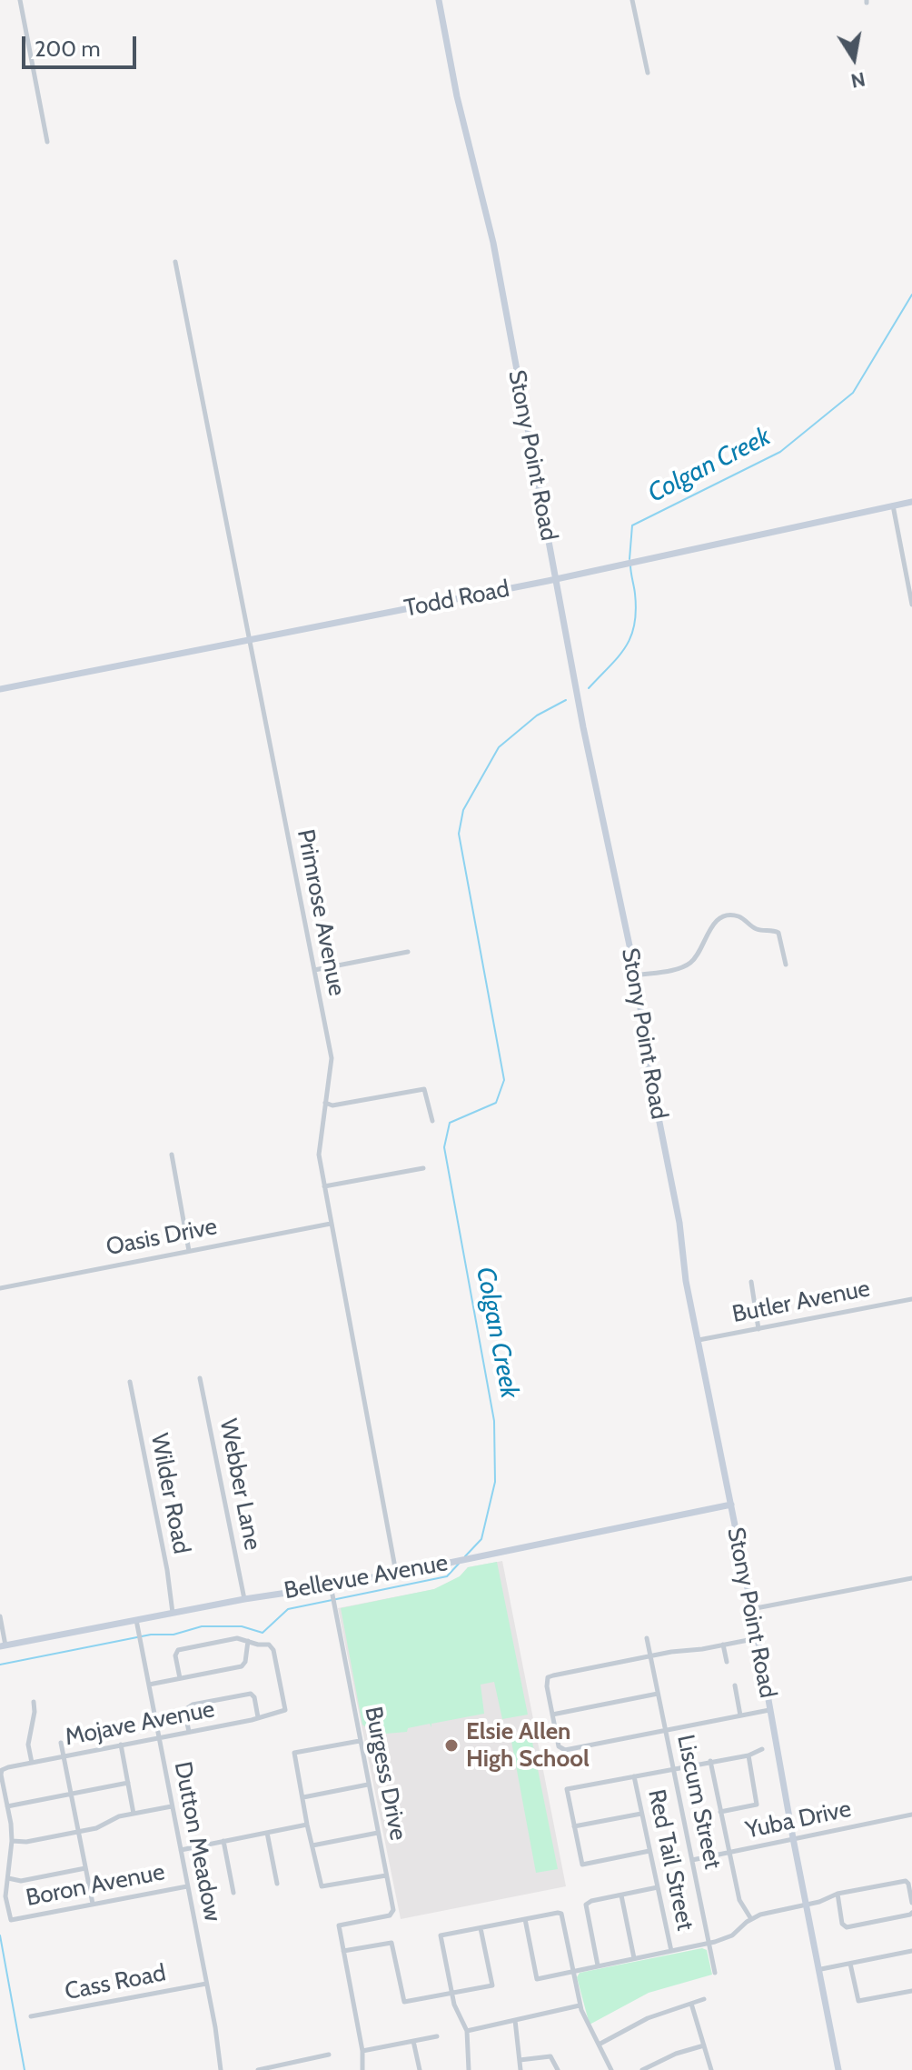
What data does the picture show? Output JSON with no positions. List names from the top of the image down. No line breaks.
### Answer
{"streets":{"main road":["Stony Point Road","Todd Road","Bellevue Avenue"],"street":["Primrose Avenue","Oasis Drive","Butler Avenue","Webber Lane","Wilder Road","Mojave Avenue","Burgess Drive","Liscum Street","Yuba Drive","Dutton Meadow","Red Tail Street","Boron Avenue","Cass Road"]},"crossings":[["Stony Point Road","Todd Road"],["Stony Point Road","Butler Avenue"],["Stony Point Road","Bellevue Avenue"],["Stony Point Road","Yuba Drive"],["Todd Road","Primrose Avenue"],["Primrose Avenue","Oasis Drive"],["Primrose Avenue","Bellevue Avenue"],["Webber Lane","Bellevue Avenue"],["Wilder Road","Bellevue Avenue"],["Bellevue Avenue","Burgess Drive"],["Bellevue Avenue","Dutton Meadow"],["Mojave Avenue","Dutton Meadow"],["Liscum Street","Yuba Drive"],["Dutton Meadow","Boron Avenue"],["Dutton Meadow","Cass Road"]],"water":["Colgan Creek"],"places":["Elsie Allen High School"],"scale_bar":"200 m","north":"bottom"}
